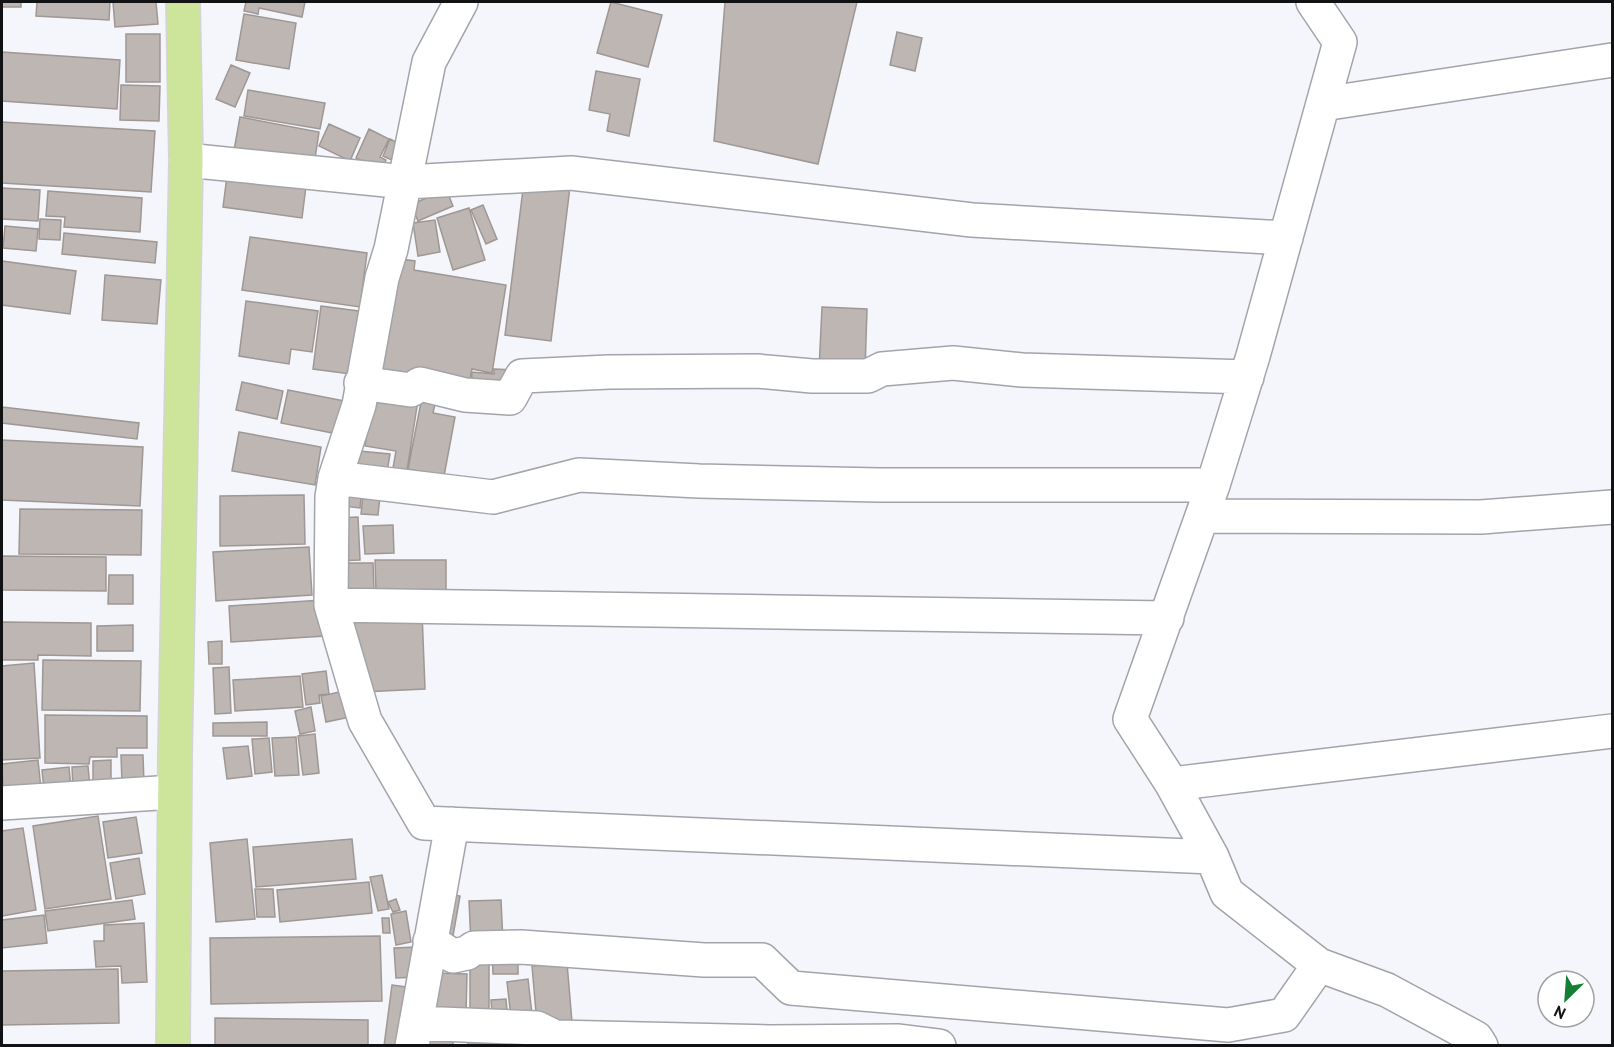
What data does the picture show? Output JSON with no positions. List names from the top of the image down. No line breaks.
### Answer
{"north":"bottom left"}
